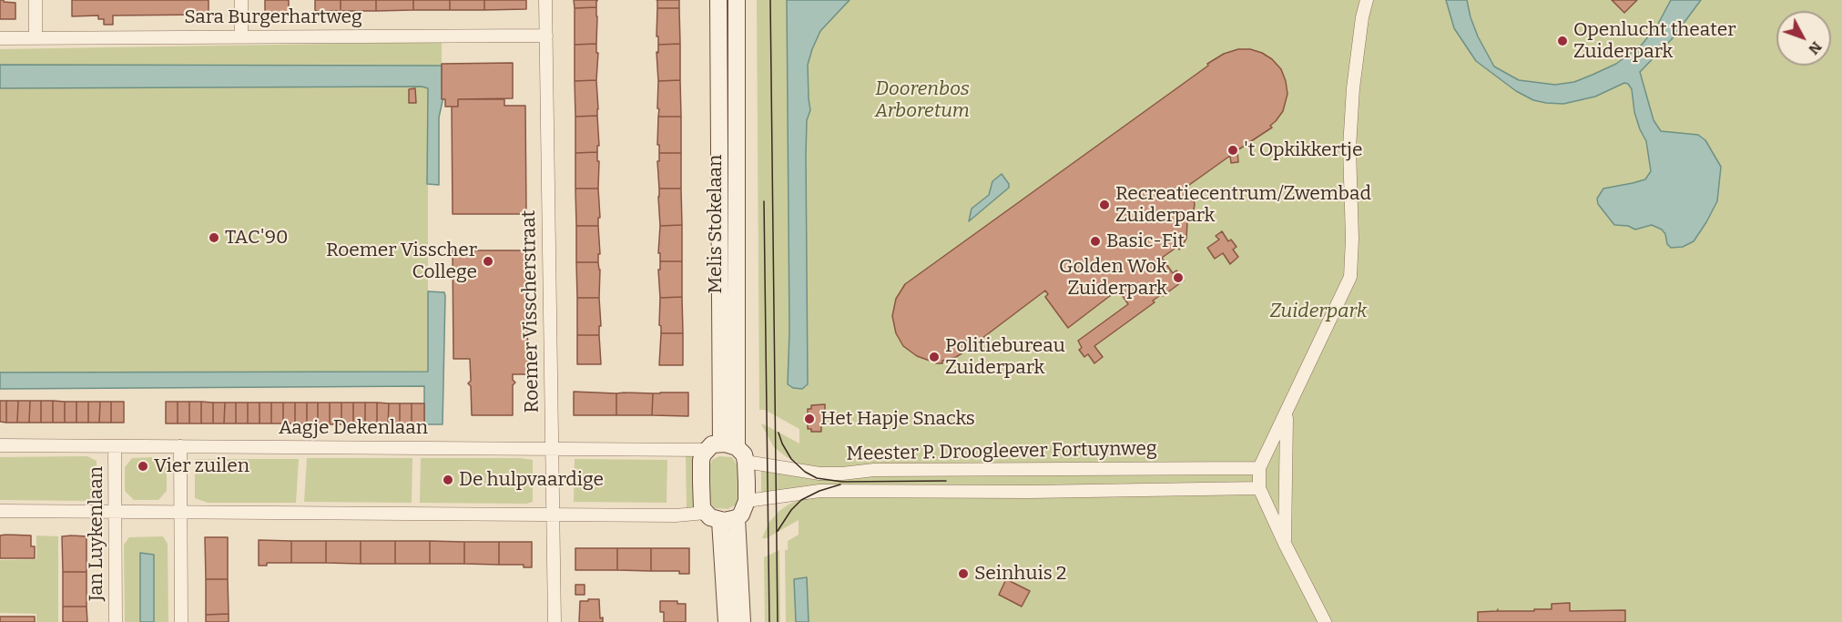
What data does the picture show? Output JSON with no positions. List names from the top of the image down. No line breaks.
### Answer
{"streets":{"street":["Sara Burgerhartweg","Melis Stokelaan","Roemer Visscherstraat","Aagje Dekenlaan","Meester P. Droogleever Fortuynweg","Jan Luykenlaan"]},"crossings":[["Sara Burgerhartweg","Roemer Visscherstraat"],["Melis Stokelaan","Aagje Dekenlaan"],["Melis Stokelaan","Meester P. Droogleever Fortuynweg"],["Roemer Visscherstraat","Aagje Dekenlaan"],["Aagje Dekenlaan","Meester P. Droogleever Fortuynweg"],["Aagje Dekenlaan","Jan Luykenlaan"]],"parks":["Doorenbos Arboretum","Zuiderpark"],"places":["Openlucht theater Zuiderpark","'t Opkikkertje","Recreatiecentrum/Zwembad Zuiderpark","TAC'90","Basic-Fit","Roemer Visscher College","Golden Wok Zuiderpark","Politiebureau Zuiderpark","Het Hapje Snacks","Vier zuilen","De hulpvaardige","Seinhuis 2"],"north":"bottom right"}
